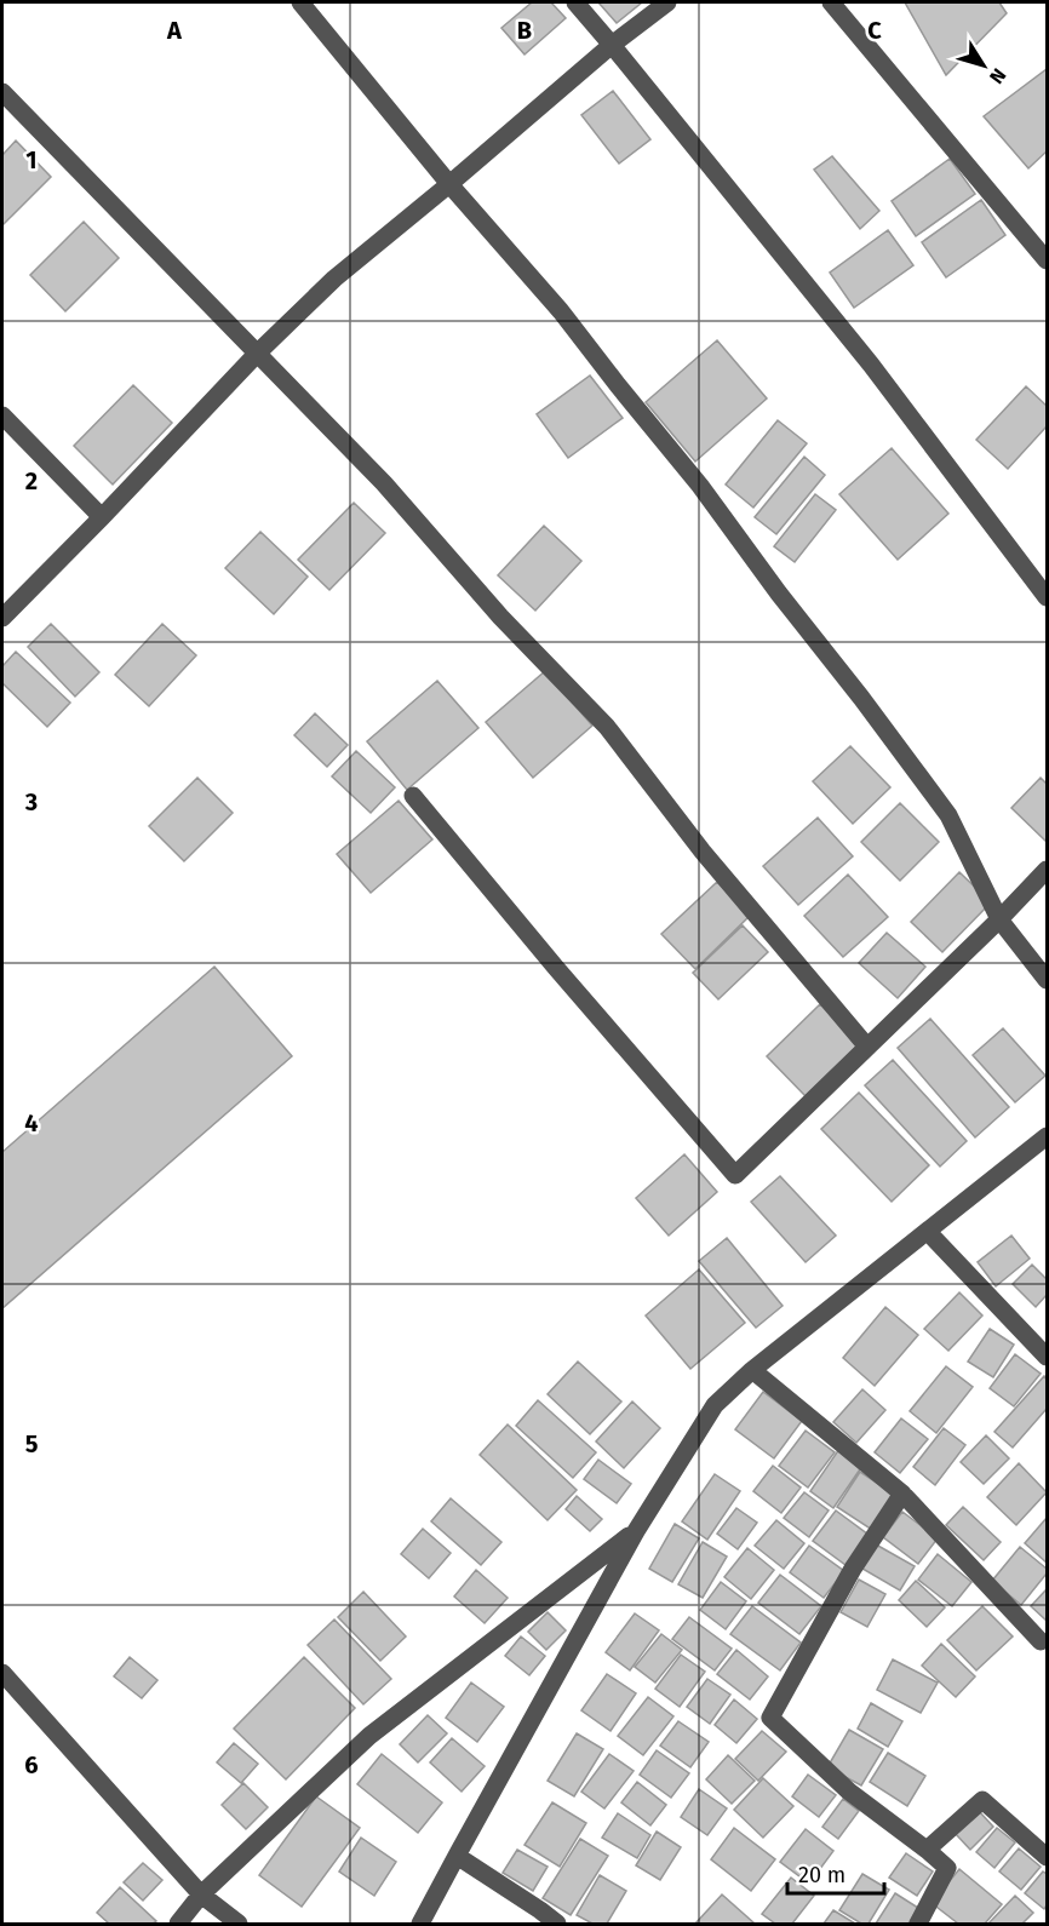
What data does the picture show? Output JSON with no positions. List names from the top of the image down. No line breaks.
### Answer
{"scale_bar":"20 m","north":"bottom right","grid":{"columns":["A","B","C"],"rows":["1","2","3","4","5","6"]}}
